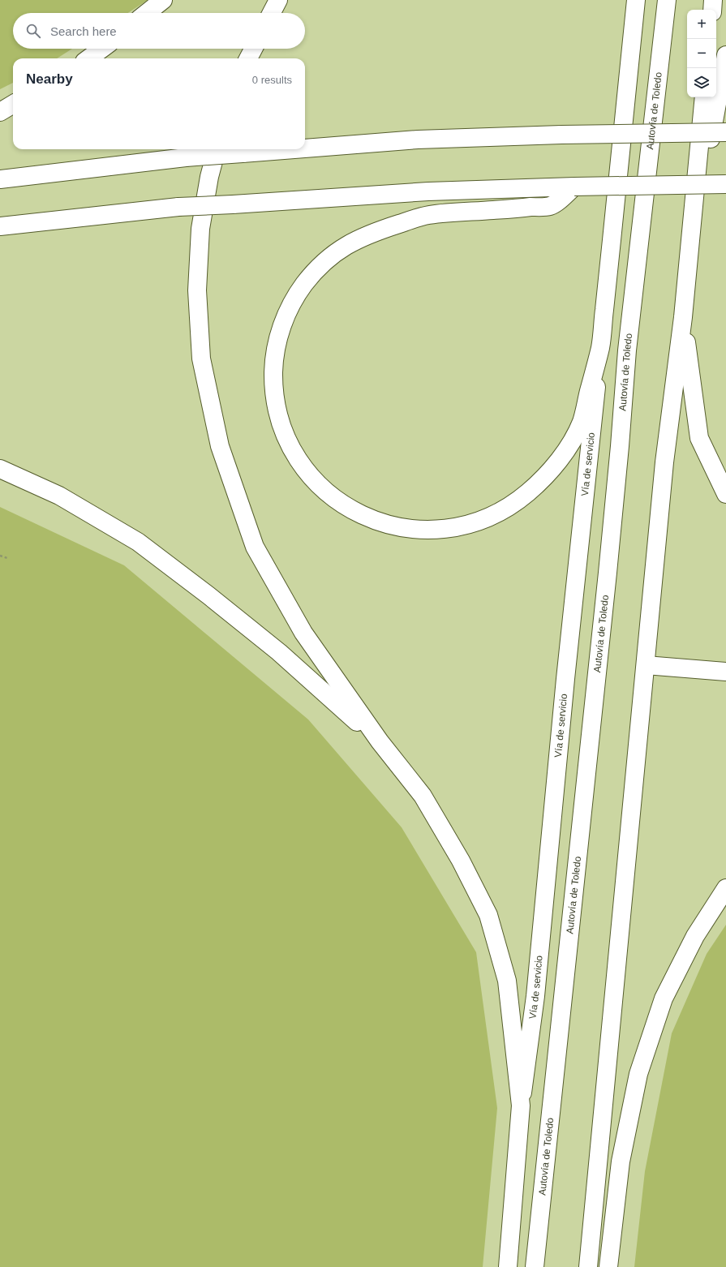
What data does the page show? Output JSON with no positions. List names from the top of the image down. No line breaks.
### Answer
{"streets":{"main road":["Autovía de Toledo","Vía de servicio"]},"page":{"map_buttons":["+","−"],"search":"Search here","heading":["Nearby","0 results"]}}
